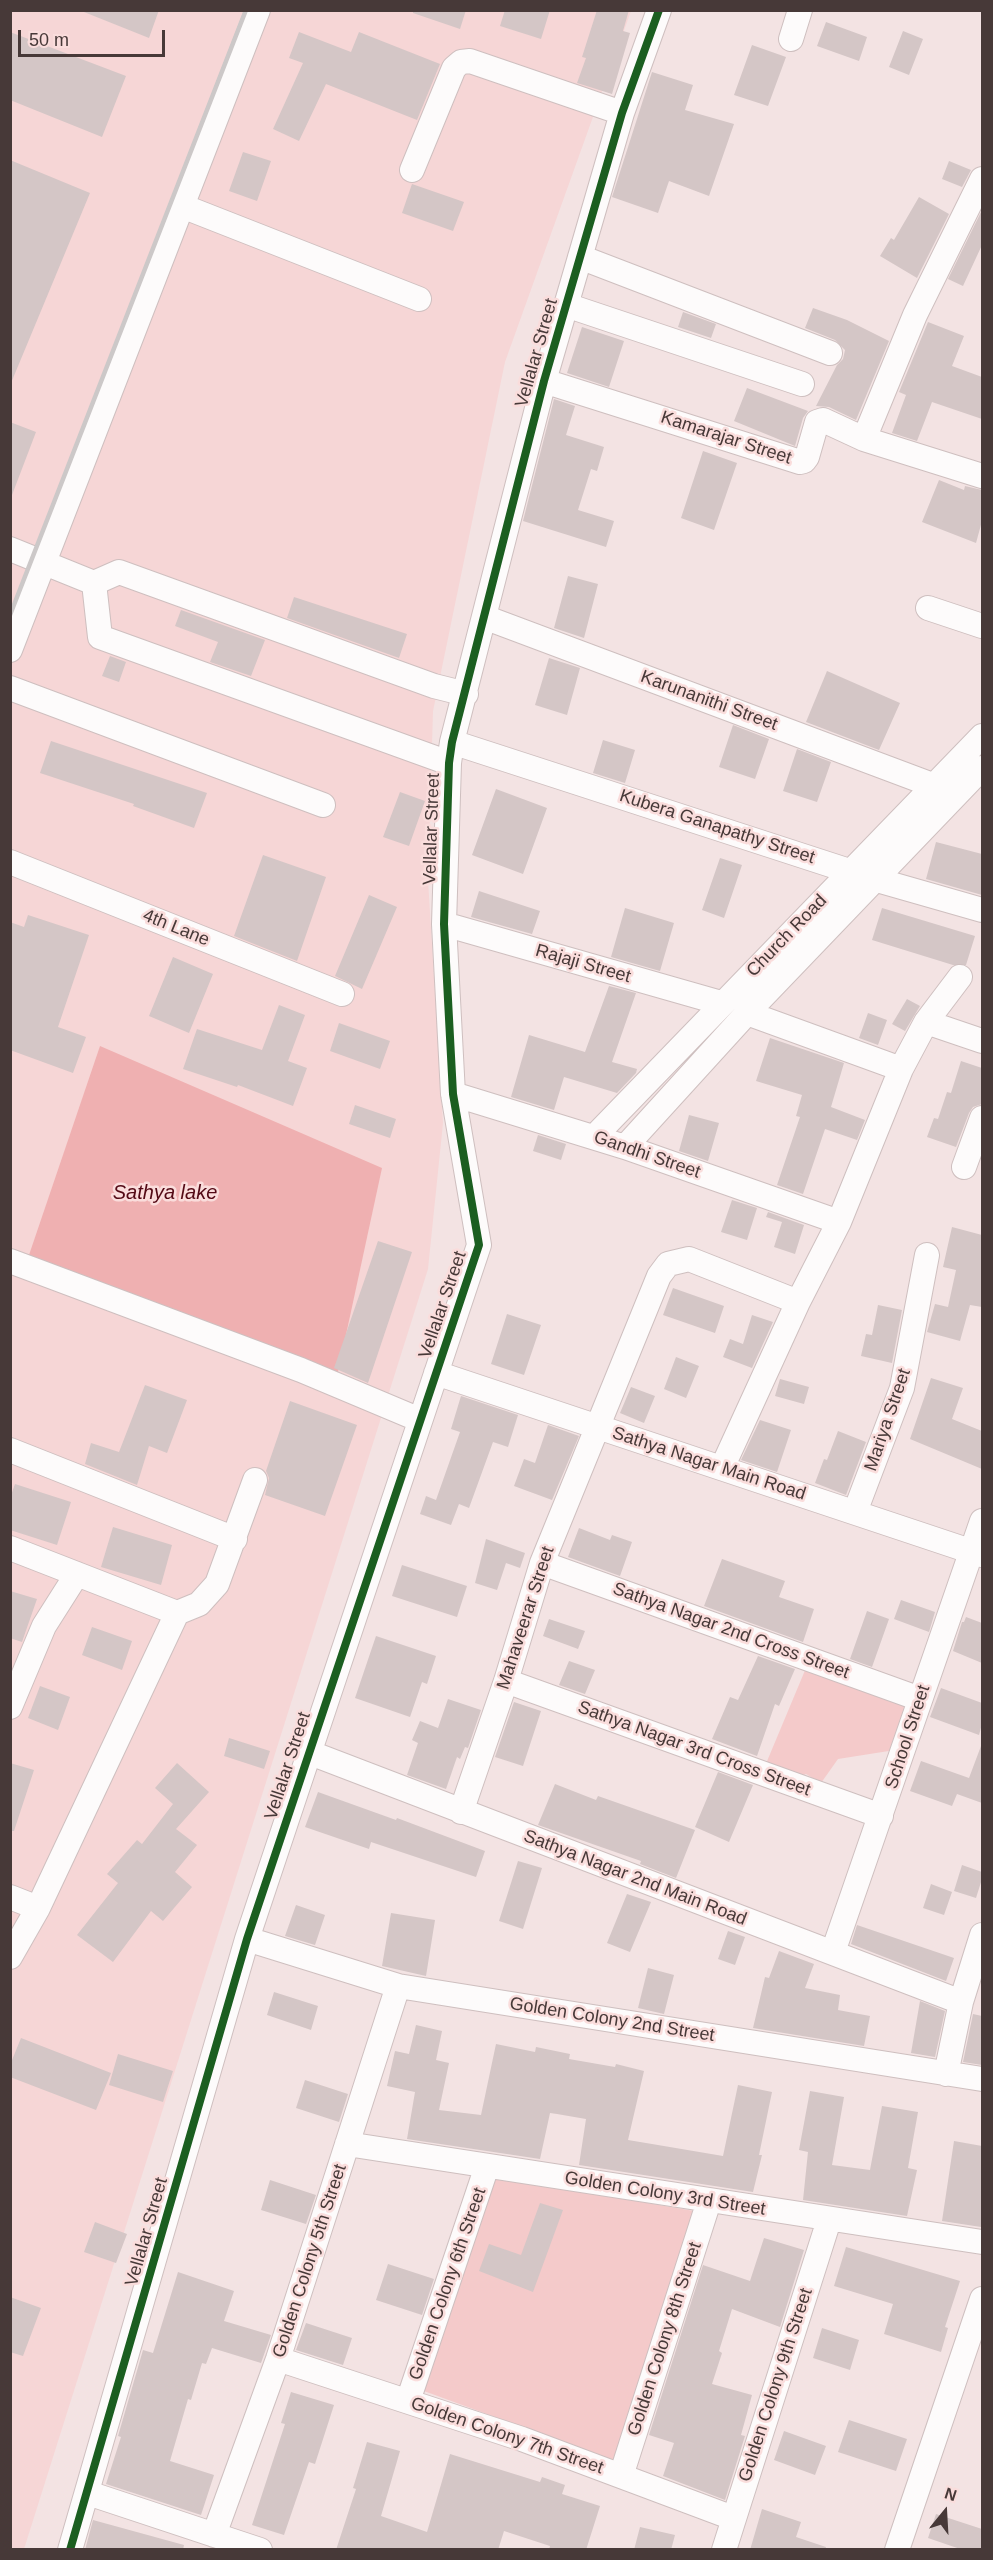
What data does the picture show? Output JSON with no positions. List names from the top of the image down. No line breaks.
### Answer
{"streets":{"street":["Vellalar Street","Kamarajar Street","Karunanithi Street","Kubera Ganapathy Street","4th Lane","Church Road","Rajaji Street","Gandhi Street","Mariya Street","Sathya Nagar Main Road","Mahaveerar Street","Sathya Nagar 2nd Cross Street","School Street","Sathya Nagar 3rd Cross Street","Sathya Nagar 2nd Main Road","Golden Colony 2nd Street","Golden Colony 3rd Street","Golden Colony 5th Street","Golden Colony 6th Street","Golden Colony 8th Street","Golden Colony 9th Street","Golden Colony 7th Street"]},"crossings":[["Vellalar Street","Kamarajar Street"],["Vellalar Street","Karunanithi Street"],["Vellalar Street","Kubera Ganapathy Street"],["Vellalar Street","Rajaji Street"],["Vellalar Street","Gandhi Street"],["Vellalar Street","Sathya Nagar Main Road"],["Vellalar Street","Sathya Nagar 2nd Main Road"],["Vellalar Street","Golden Colony 2nd Street"],["Karunanithi Street","Church Road"],["Kubera Ganapathy Street","Church Road"],["Church Road","Rajaji Street"],["Church Road","Gandhi Street"],["Mariya Street","Sathya Nagar Main Road"],["Sathya Nagar Main Road","Mahaveerar Street"],["Sathya Nagar Main Road","School Street"],["Mahaveerar Street","Sathya Nagar 2nd Cross Street"],["Mahaveerar Street","Sathya Nagar 3rd Cross Street"],["Mahaveerar Street","Sathya Nagar 2nd Main Road"],["Sathya Nagar 2nd Cross Street","School Street"],["School Street","Sathya Nagar 3rd Cross Street"],["School Street","Sathya Nagar 2nd Main Road"],["Golden Colony 2nd Street","Golden Colony 5th Street"],["Golden Colony 3rd Street","Golden Colony 5th Street"],["Golden Colony 3rd Street","Golden Colony 6th Street"],["Golden Colony 3rd Street","Golden Colony 8th Street"],["Golden Colony 3rd Street","Golden Colony 9th Street"],["Golden Colony 5th Street","Golden Colony 7th Street"],["Golden Colony 6th Street","Golden Colony 7th Street"],["Golden Colony 8th Street","Golden Colony 7th Street"],["Golden Colony 9th Street","Golden Colony 7th Street"]],"water":["Sathya lake"],"scale_bar":"50 m","north":"top"}
